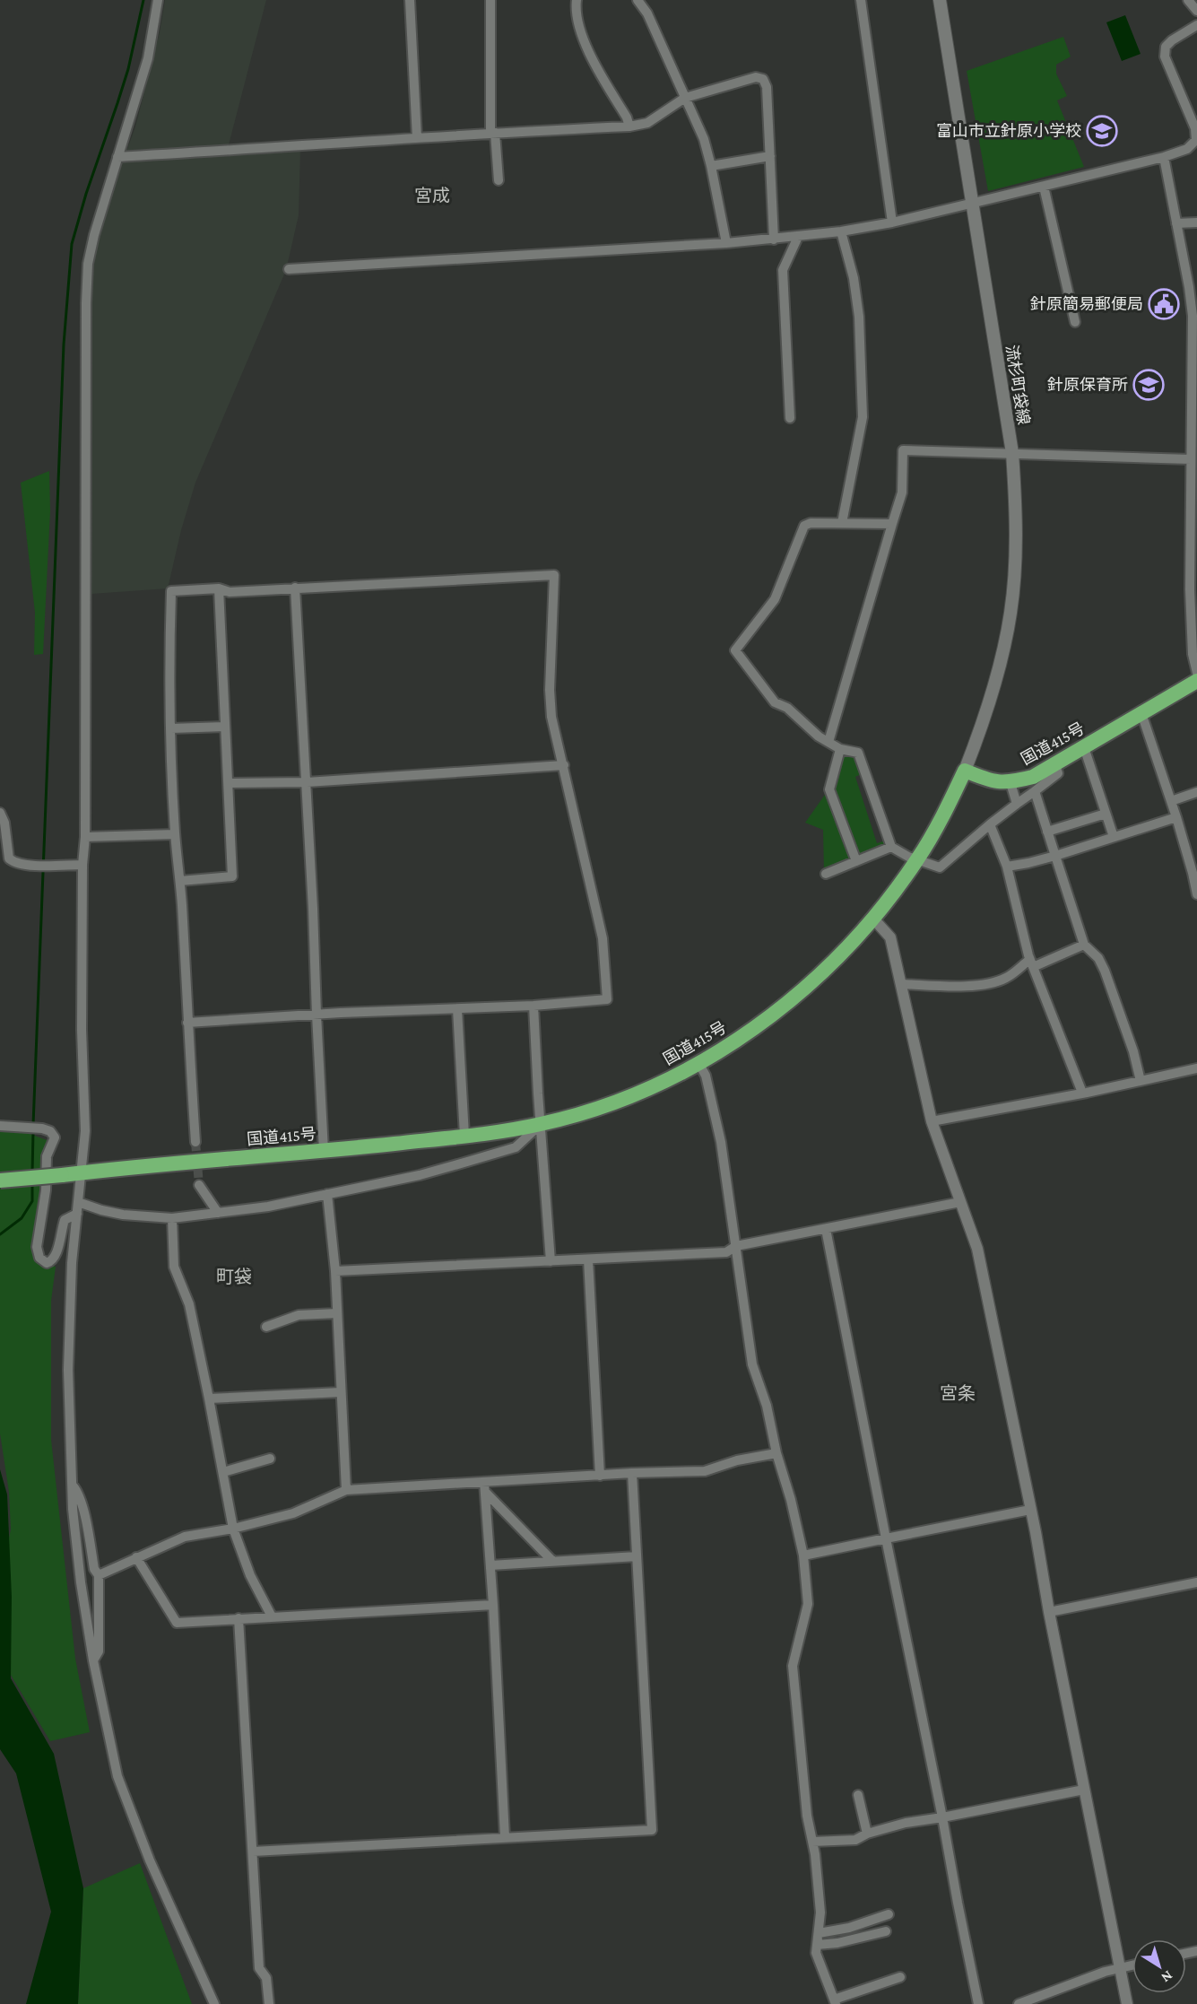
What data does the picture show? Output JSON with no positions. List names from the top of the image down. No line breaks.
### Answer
{"streets":{"highway":["国道415号"],"main road":["流杉町袋線"]},"crossings":[["流杉町袋線","国道415号"]],"districts":["宮成","町袋","宮条"],"places":{"school or university":["富山市立針原小学校","針原保育所"],"public building":["針原簡易郵便局"]},"north":"bottom right"}
